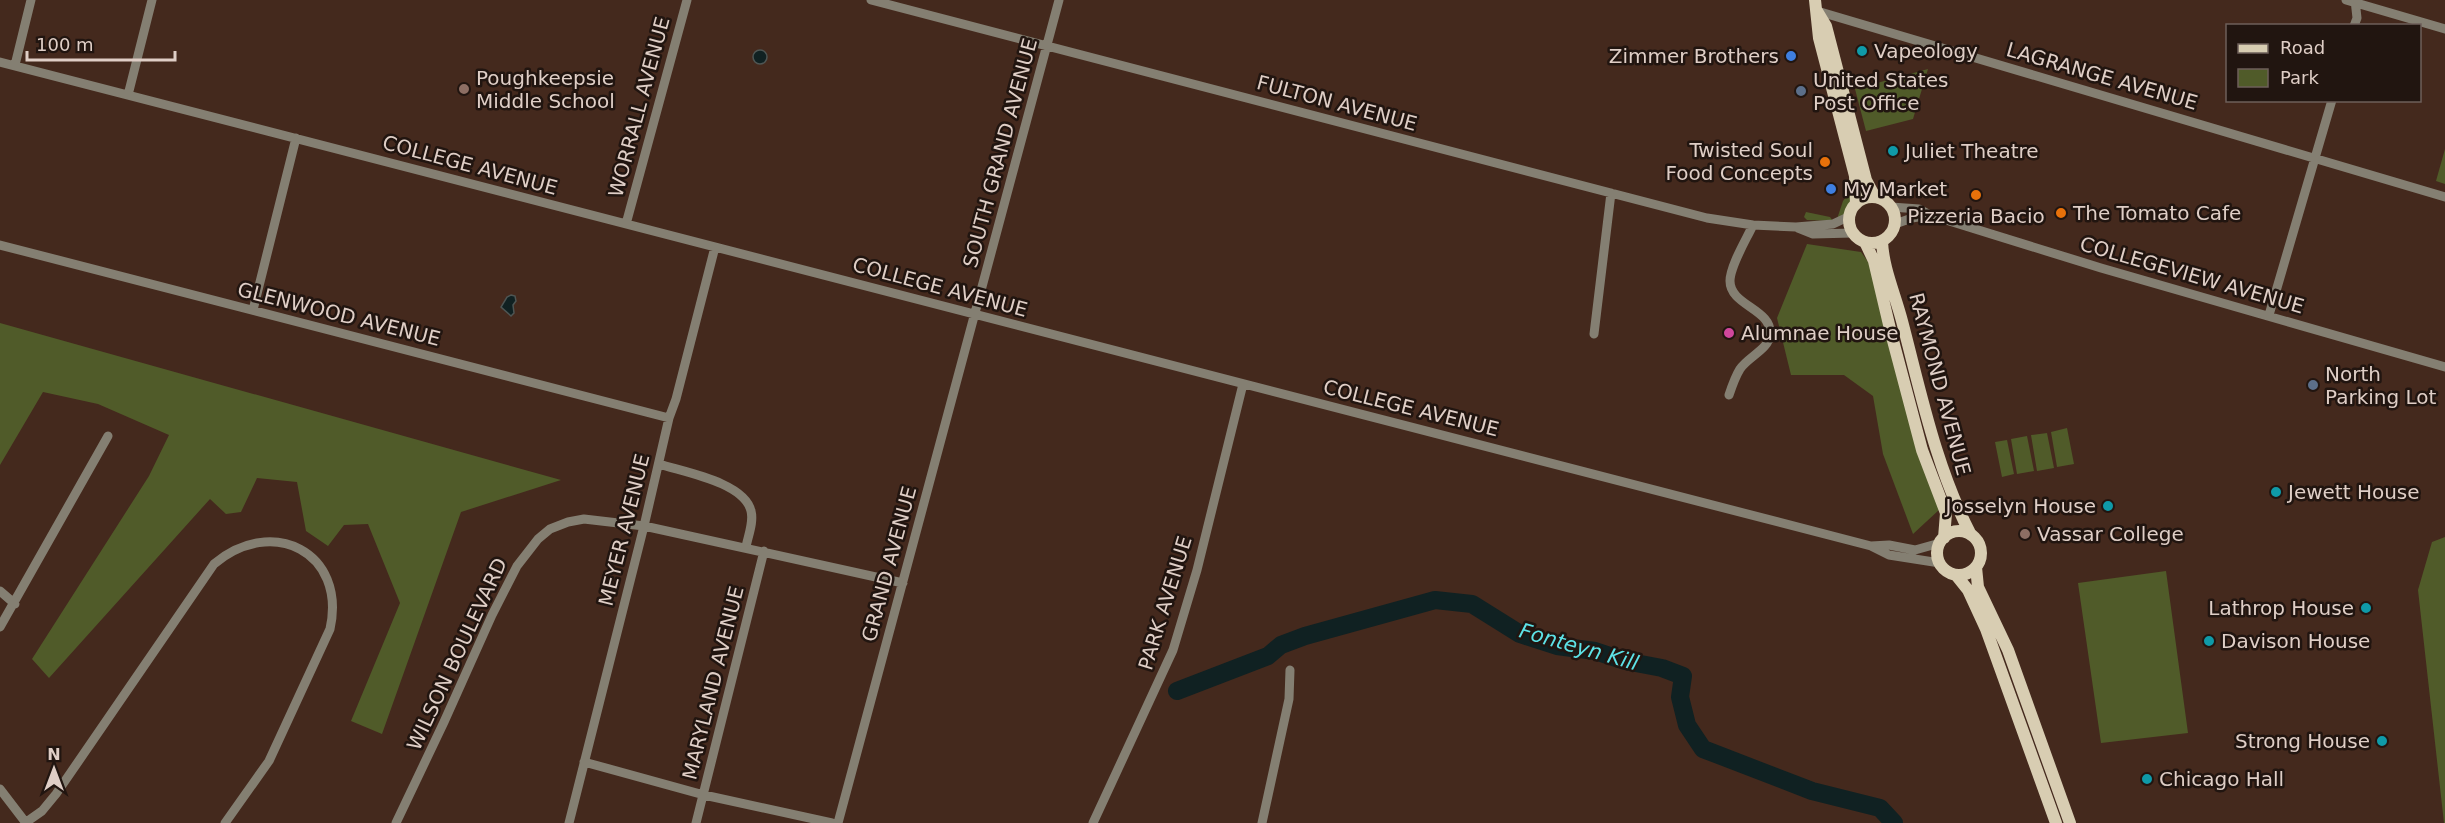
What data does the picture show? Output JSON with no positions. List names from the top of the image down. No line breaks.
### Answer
{"streets":{"main road":["RAYMOND AVENUE"],"street":["LAGRANGE AVENUE","FULTON AVENUE","WORRALL AVENUE","SOUTH GRAND AVENUE","COLLEGE AVENUE","COLLEGEVIEW AVENUE","GLENWOOD AVENUE","MEYER AVENUE","GRAND AVENUE","PARK AVENUE","WILSON BOULEVARD","MARYLAND AVENUE"]},"crossings":[["FULTON AVENUE","SOUTH GRAND AVENUE"],["FULTON AVENUE","COLLEGEVIEW AVENUE"],["FULTON AVENUE","RAYMOND AVENUE"],["WORRALL AVENUE","COLLEGE AVENUE"],["SOUTH GRAND AVENUE","COLLEGE AVENUE"],["SOUTH GRAND AVENUE","GRAND AVENUE"],["COLLEGE AVENUE","RAYMOND AVENUE"],["COLLEGE AVENUE","MEYER AVENUE"],["COLLEGE AVENUE","GRAND AVENUE"],["COLLEGE AVENUE","PARK AVENUE"],["COLLEGEVIEW AVENUE","RAYMOND AVENUE"],["GLENWOOD AVENUE","MEYER AVENUE"],["MEYER AVENUE","WILSON BOULEVARD"],["GRAND AVENUE","WILSON BOULEVARD"],["WILSON BOULEVARD","MARYLAND AVENUE"]],"water":["Fonteyn Kill"],"places":["Vapeology","Zimmer Brothers","Poughkeepsie Middle School","United States Post Office","Juliet Theatre","Twisted Soul Food Concepts","My Market","Pizzeria Bacio","The Tomato Cafe","Alumnae House","North Parking Lot","Jewett House","Josselyn House","Vassar College","Lathrop House","Davison House","Strong House","Chicago Hall"],"legend":["Road","Park"],"scale_bar":"100 m","north":"top"}
